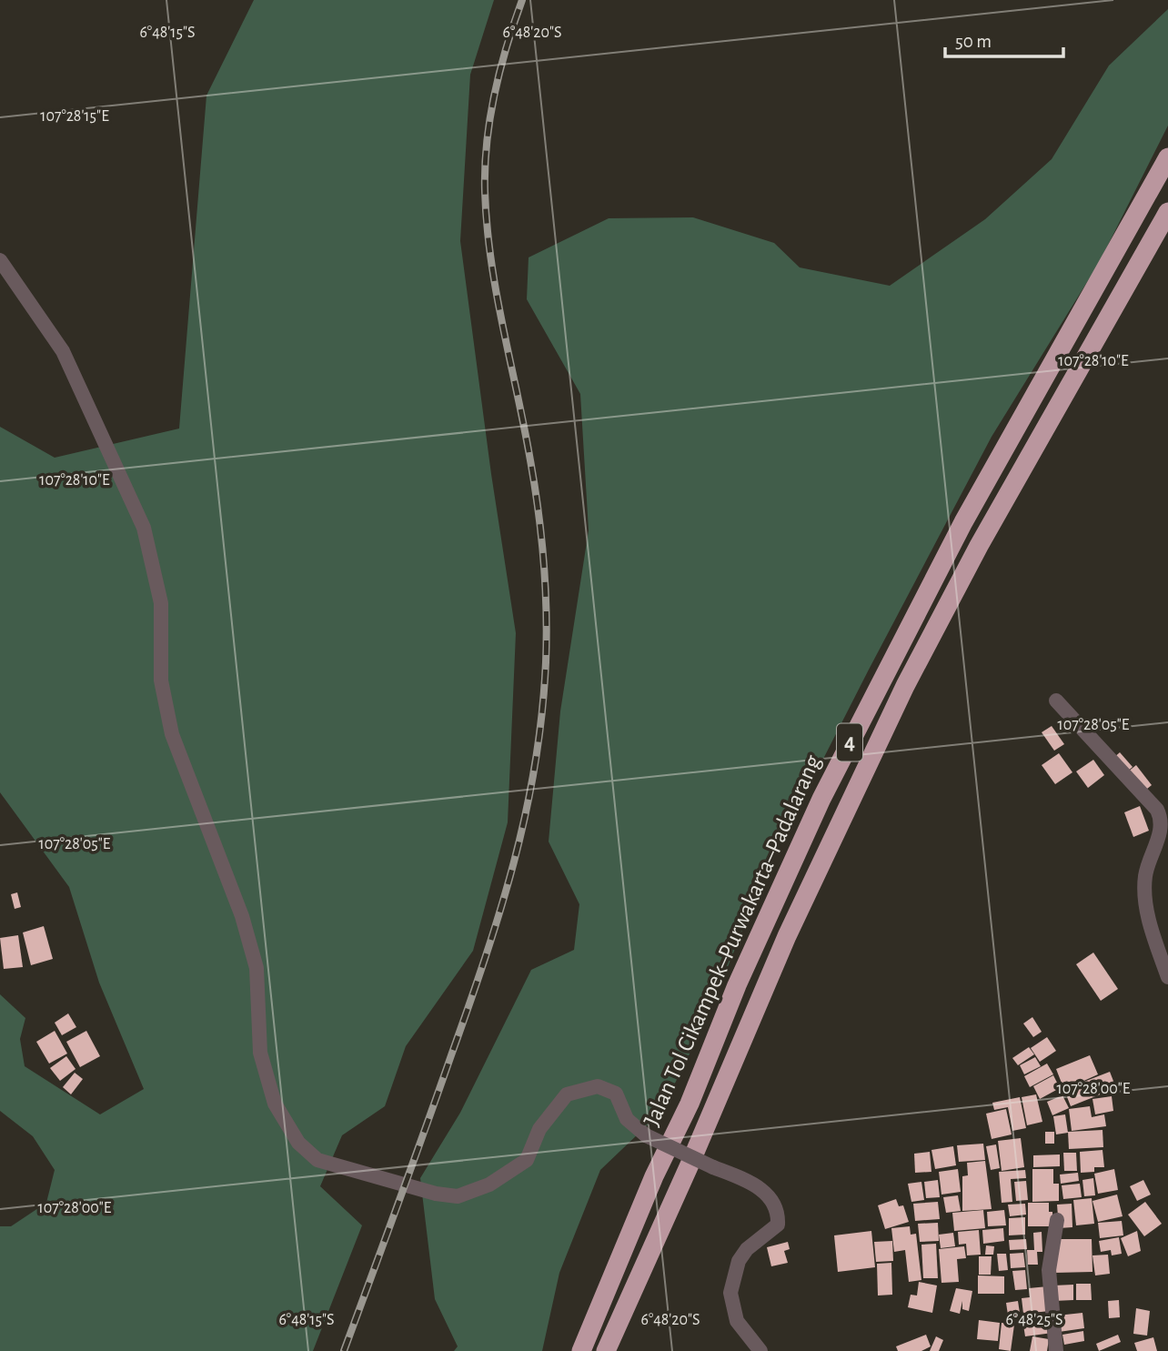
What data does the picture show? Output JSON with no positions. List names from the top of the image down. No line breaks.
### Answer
{"streets":{"highway":["4","Jalan Tol Cikampek–Purwakarta–Padalarang"]},"scale_bar":"50 m","coordinates":["6°48'15\"S","6°48'20\"S","107°28'15\"E","107°28'10\"E","107°28'05\"E","107°28'00\"E","6°48'25\"S"]}
